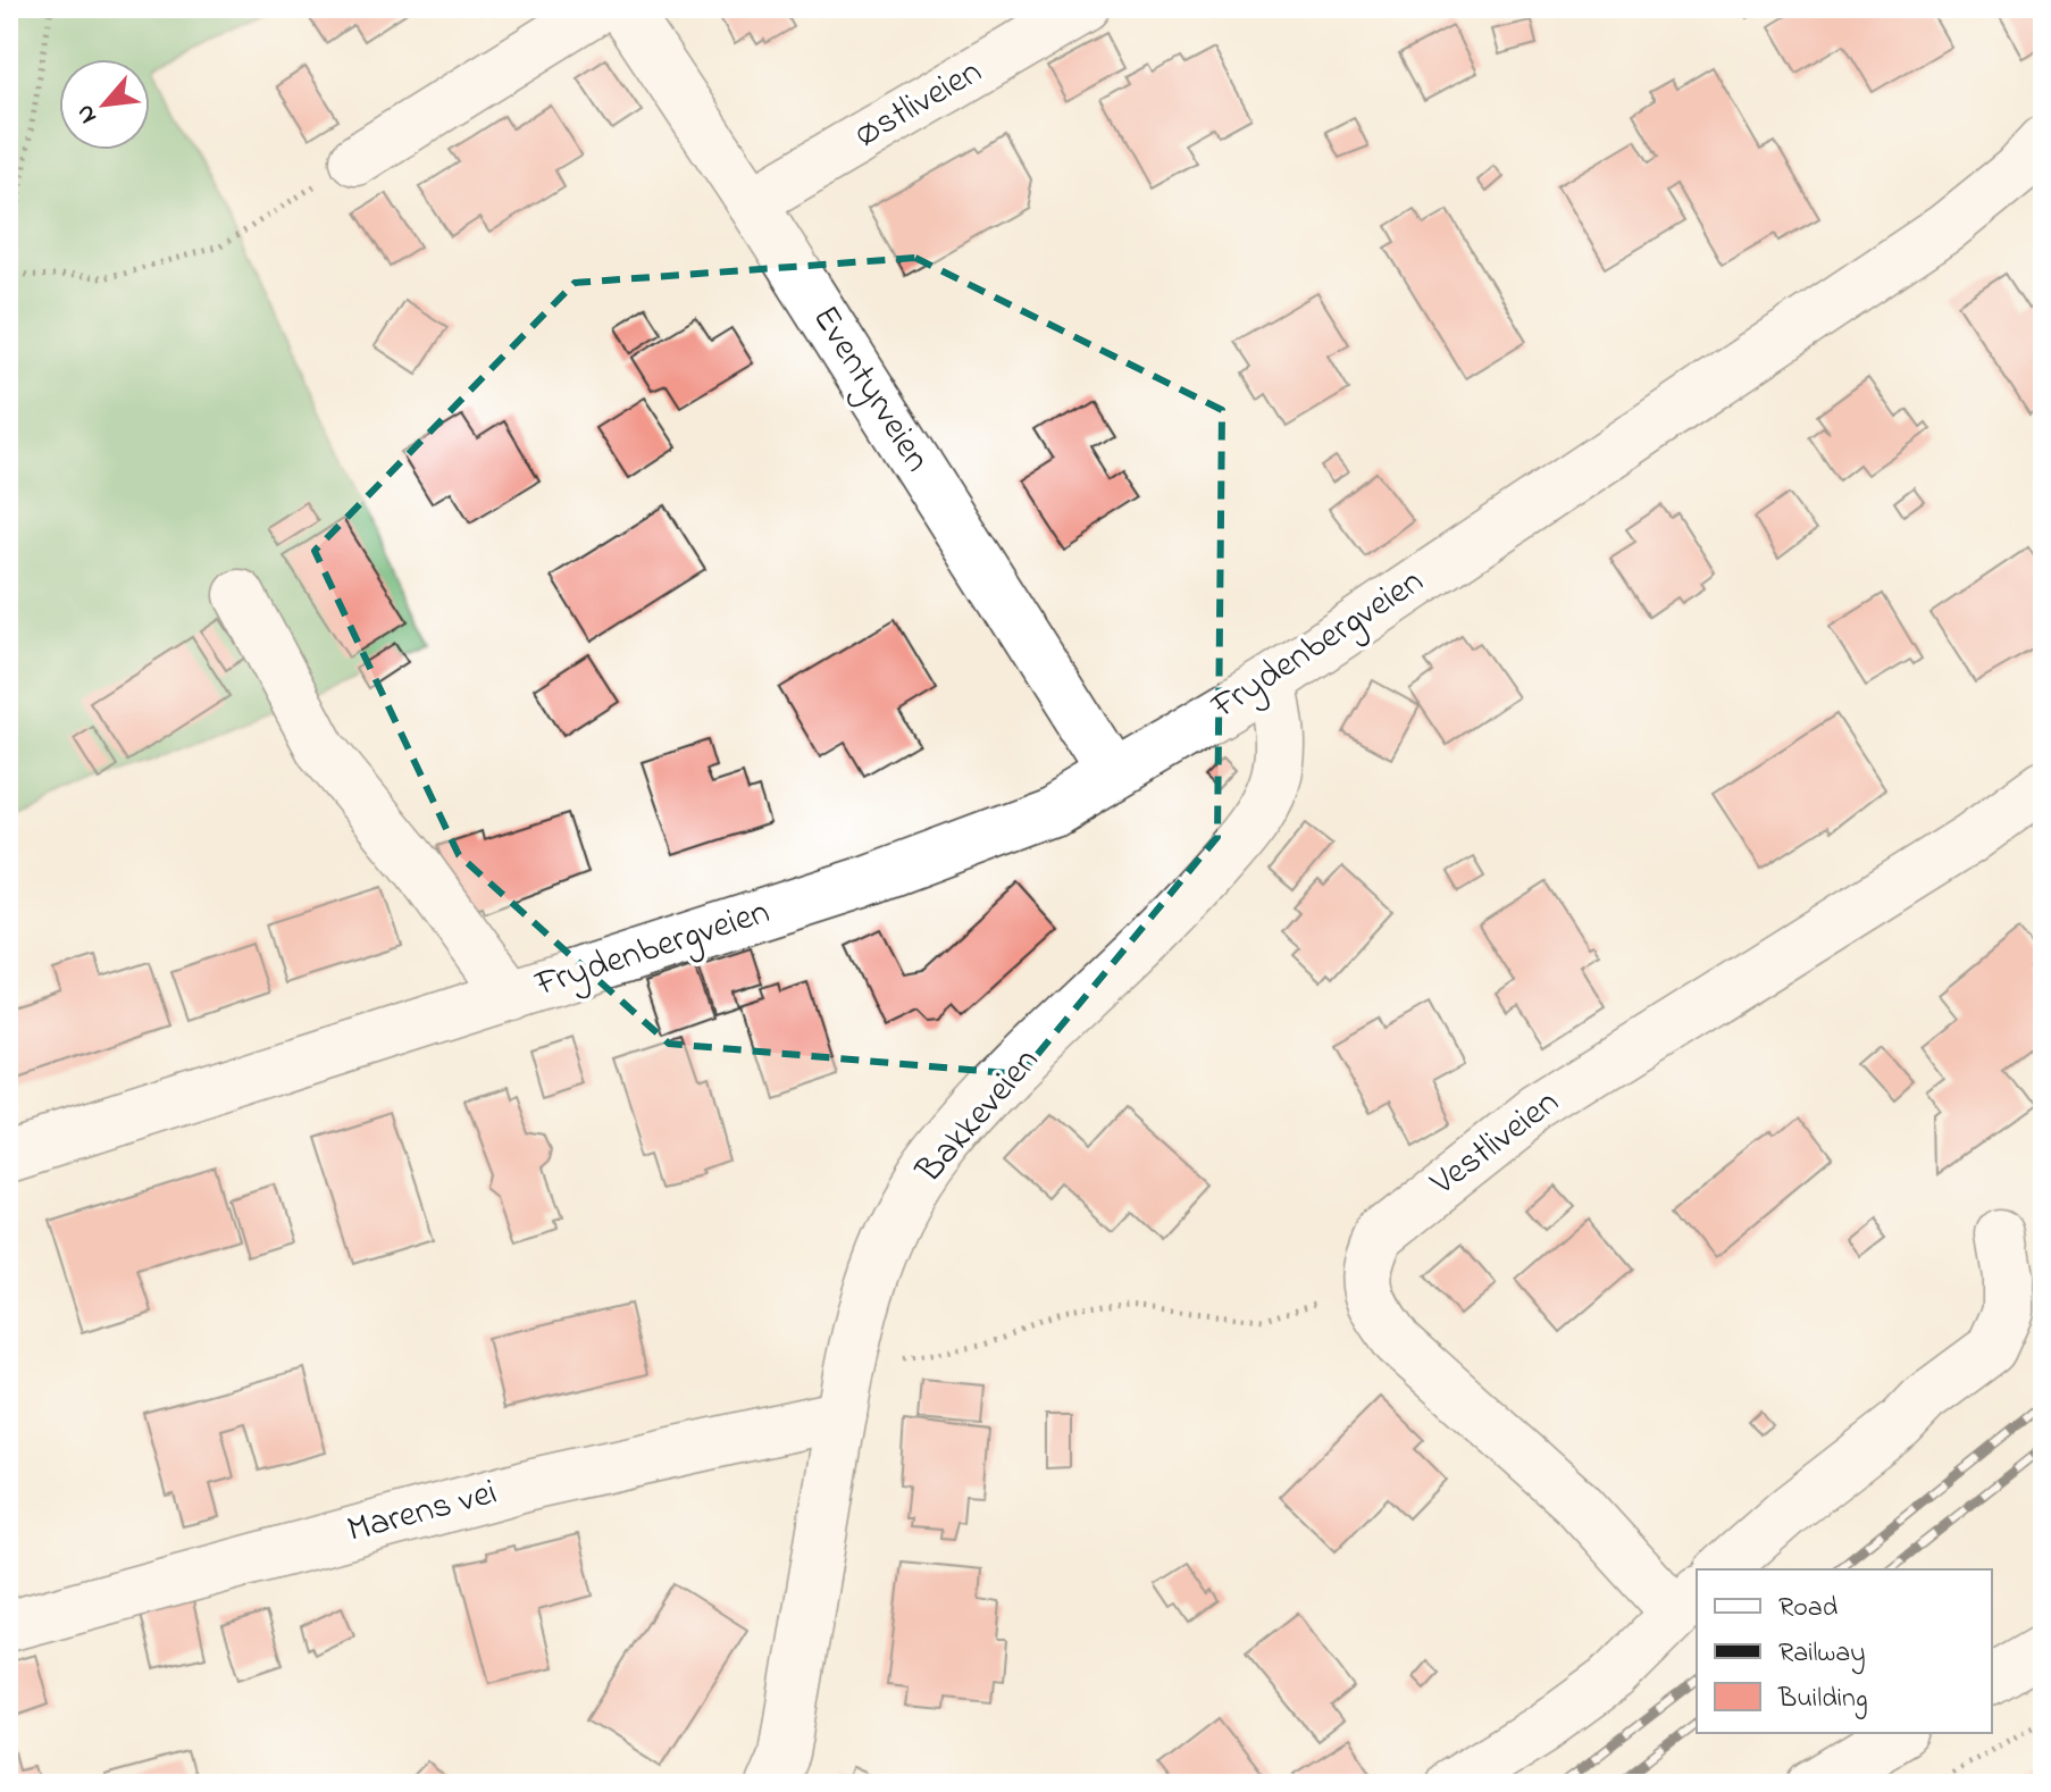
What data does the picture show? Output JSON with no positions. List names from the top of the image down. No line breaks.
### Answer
{"streets":{"street":["Østliveien","Eventyrveien","Frydenbergveien","Bakkeveien","Vestliveien","Marens vei"]},"crossings":[["Østliveien","Eventyrveien"],["Eventyrveien","Frydenbergveien"],["Frydenbergveien","Bakkeveien"],["Bakkeveien","Marens vei"]],"legend":["Road","Railway","Building"],"north":"bottom left"}
